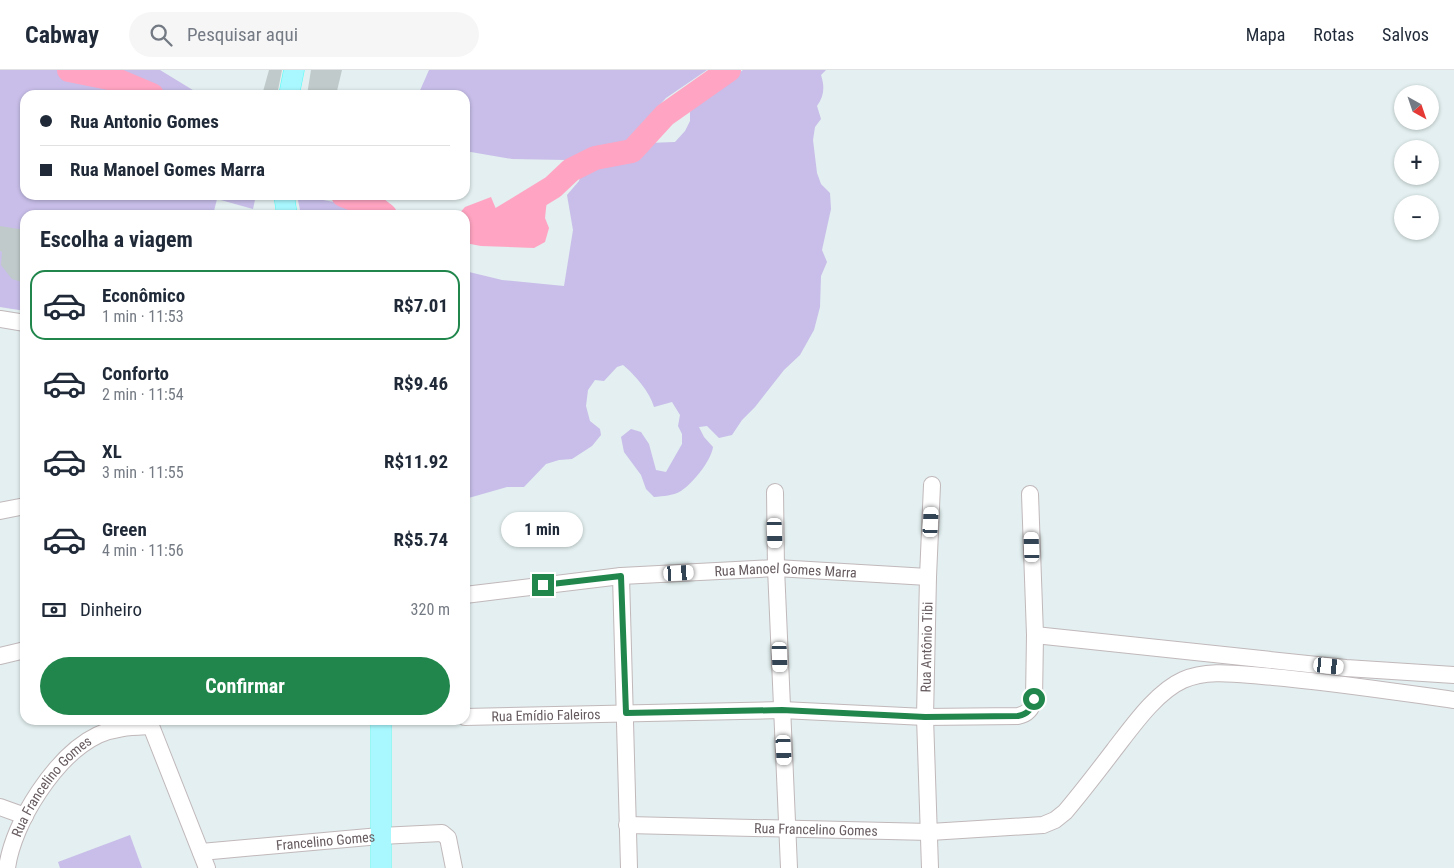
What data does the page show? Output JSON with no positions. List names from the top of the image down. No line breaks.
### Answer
{"streets":{"street":["Rua Manoel Gomes Marra","Rua Antônio Tibi","Rua Emídio Faleiros","Rua Francelino Gomes","Francelino Gomes"]},"crossings":[["Rua Manoel Gomes Marra","Rua Antônio Tibi"],["Rua Antônio Tibi","Rua Emídio Faleiros"],["Rua Antônio Tibi","Rua Francelino Gomes"]],"north":"bottom right","page":{"header":"Cabway","search":"Pesquisar aqui","nav":["Mapa","Rotas","Salvos"],"map_buttons":["+","−"],"banner":["Rua Antonio Gomes","Rua Manoel Gomes Marra"],"heading":"Escolha a viagem","list":[{"name":"Econômico","note":"1 min · 11:53","value":"R$7.01"},{"name":"Conforto","note":"2 min · 11:54","value":"R$9.46"},{"name":"XL","note":"3 min · 11:55","value":"R$11.92"},{"name":"Green","note":"4 min · 11:56","value":"R$5.74"}],"bubble":"1 min","pay":["Dinheiro","320 m"],"buttons":"Confirmar"}}
